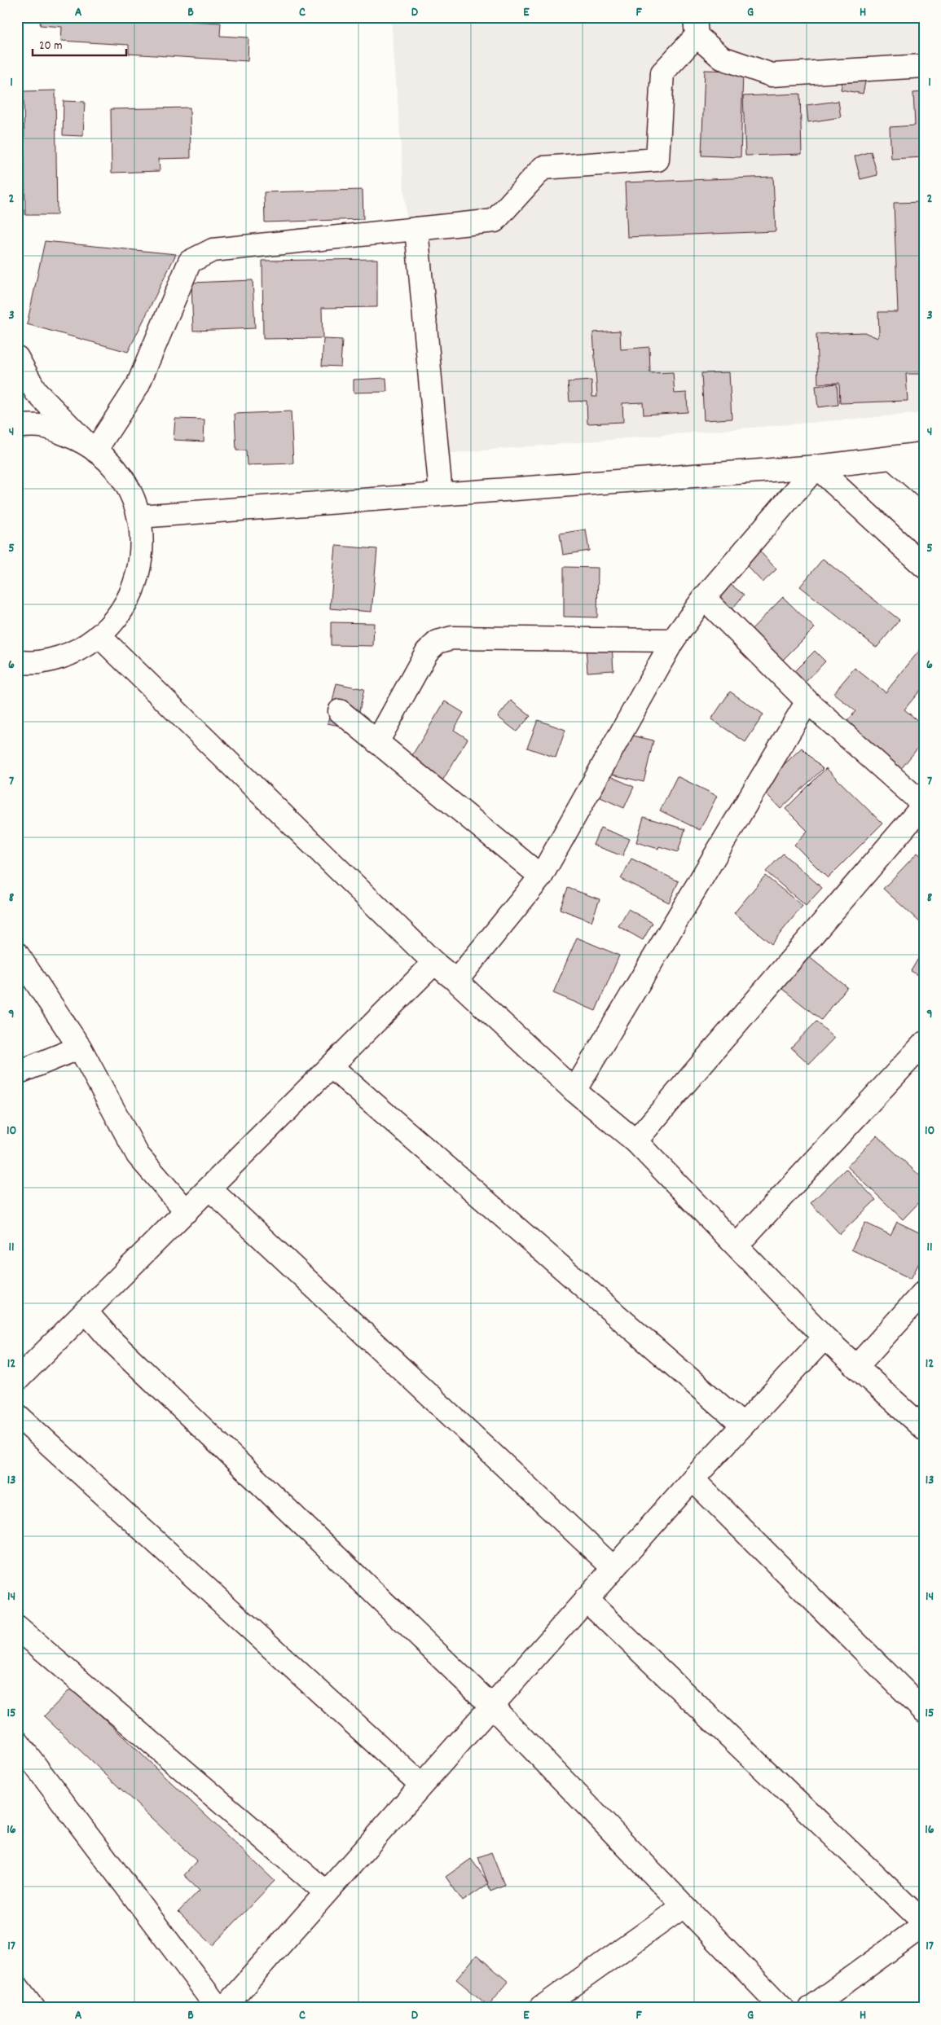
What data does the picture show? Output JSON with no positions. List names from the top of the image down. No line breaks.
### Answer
{"scale_bar":"20 m","grid":{"columns":["A","B","C","D","E","F","G","H"],"rows":["1","2","3","4","5","6","7","8","9","10","11","12","13","14","15","16","17"]}}
